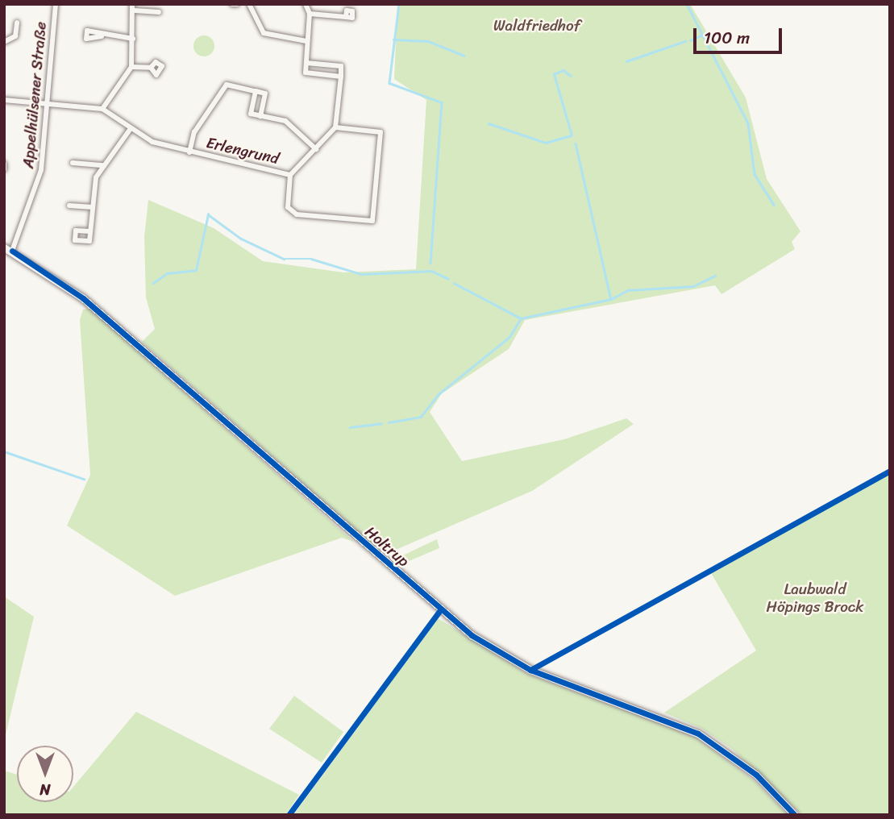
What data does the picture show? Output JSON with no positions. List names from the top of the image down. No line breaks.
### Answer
{"streets":{"main road":["Holtrup"],"street":["Appelhülsener Straße","Erlengrund"]},"crossings":[["Appelhülsener Straße","Holtrup"]],"parks":["Waldfriedhof","Laubwald Höpings Brock"],"scale_bar":"100 m","north":"bottom"}
